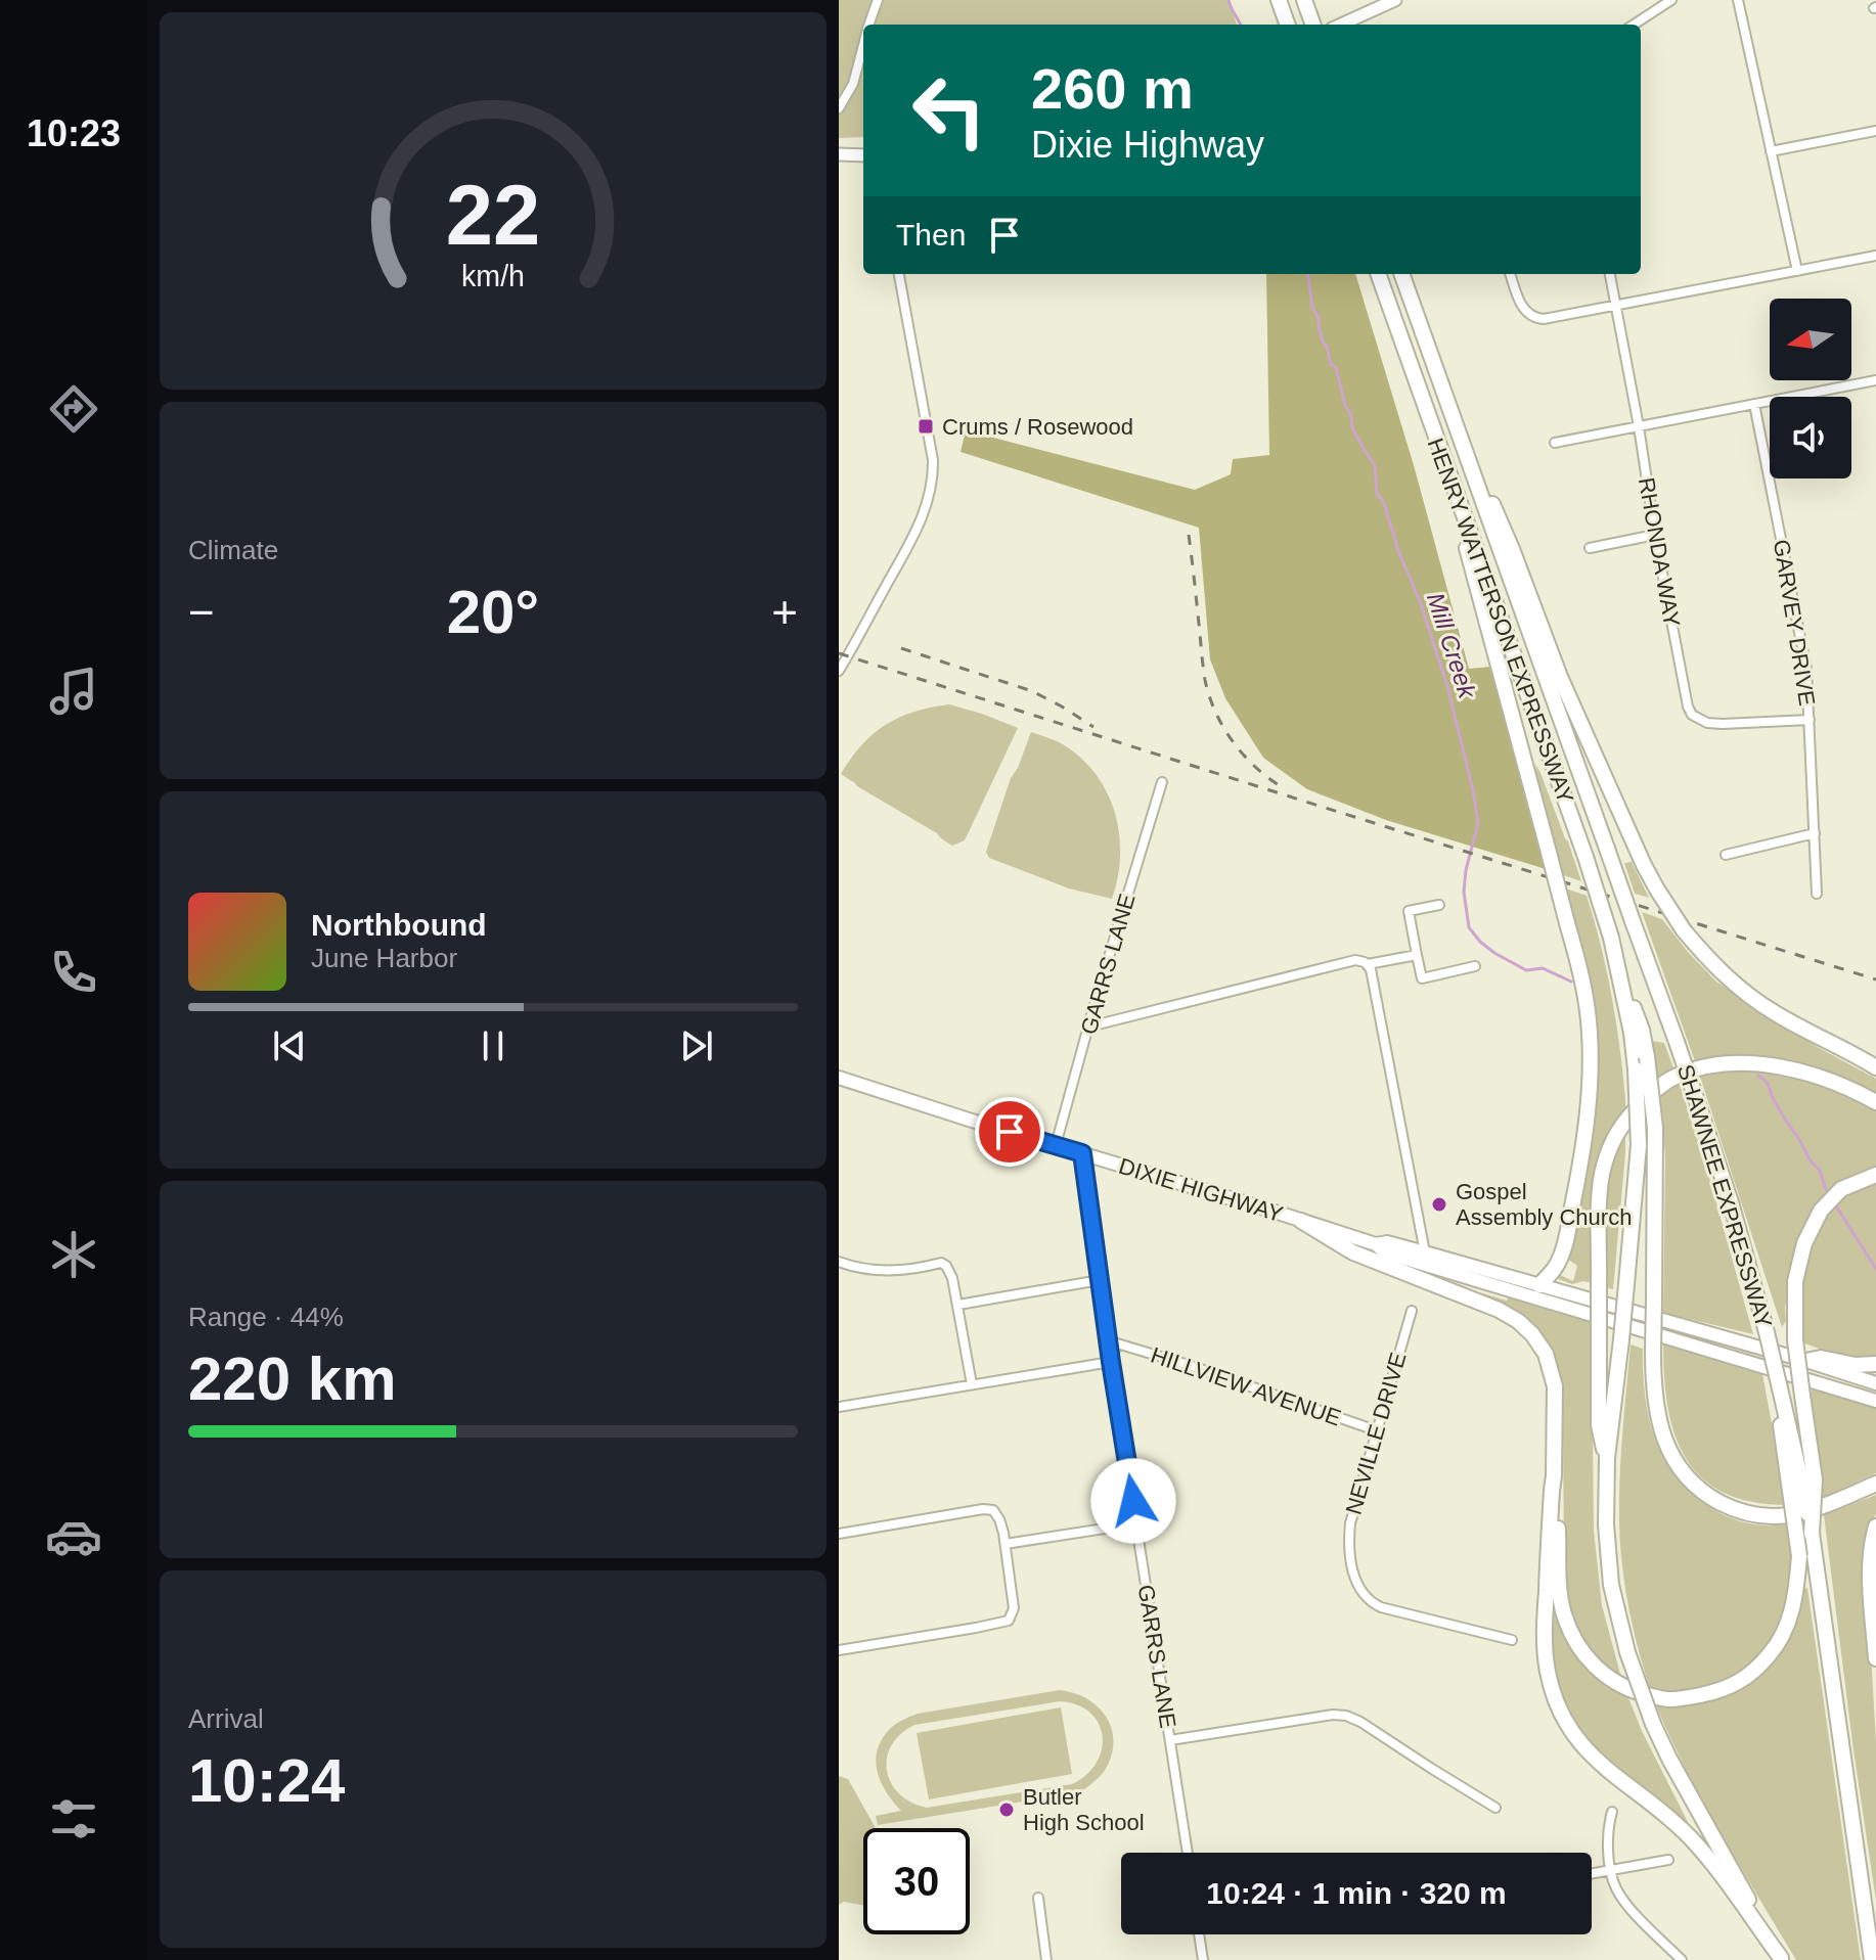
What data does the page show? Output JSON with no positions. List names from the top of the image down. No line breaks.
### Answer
{"streets":{"highway":["HENRY WATTERSON EXPRESSWAY","SHAWNEE EXPRESSWAY"],"main road":["DIXIE HIGHWAY"],"street":["RHONDA WAY","GARVEY DRIVE","GARRS LANE","HILLVIEW AVENUE","NEVILLE DRIVE"]},"crossings":[["RHONDA WAY","GARVEY DRIVE"],["HENRY WATTERSON EXPRESSWAY","SHAWNEE EXPRESSWAY"],["GARRS LANE","DIXIE HIGHWAY"],["GARRS LANE","HILLVIEW AVENUE"],["HILLVIEW AVENUE","NEVILLE DRIVE"]],"water":["Mill Creek"],"places":{"transit":["Crums / Rosewood"],"other":["Gospel Assembly Church","Butler High School"]},"north":"left","page":{"tabs":"10:23","turn":["260 m","Dixie Highway"],"then":"Then","tile":["Climate",["Range · 44%","220 km"],["Arrival","10:24"]],"heat":["−","20°","+"],"song":["Northbound","June Harbor"],"limit":"30","trip":"10:24 · 1 min · 320 m","gauge":["22","km/h"]}}
